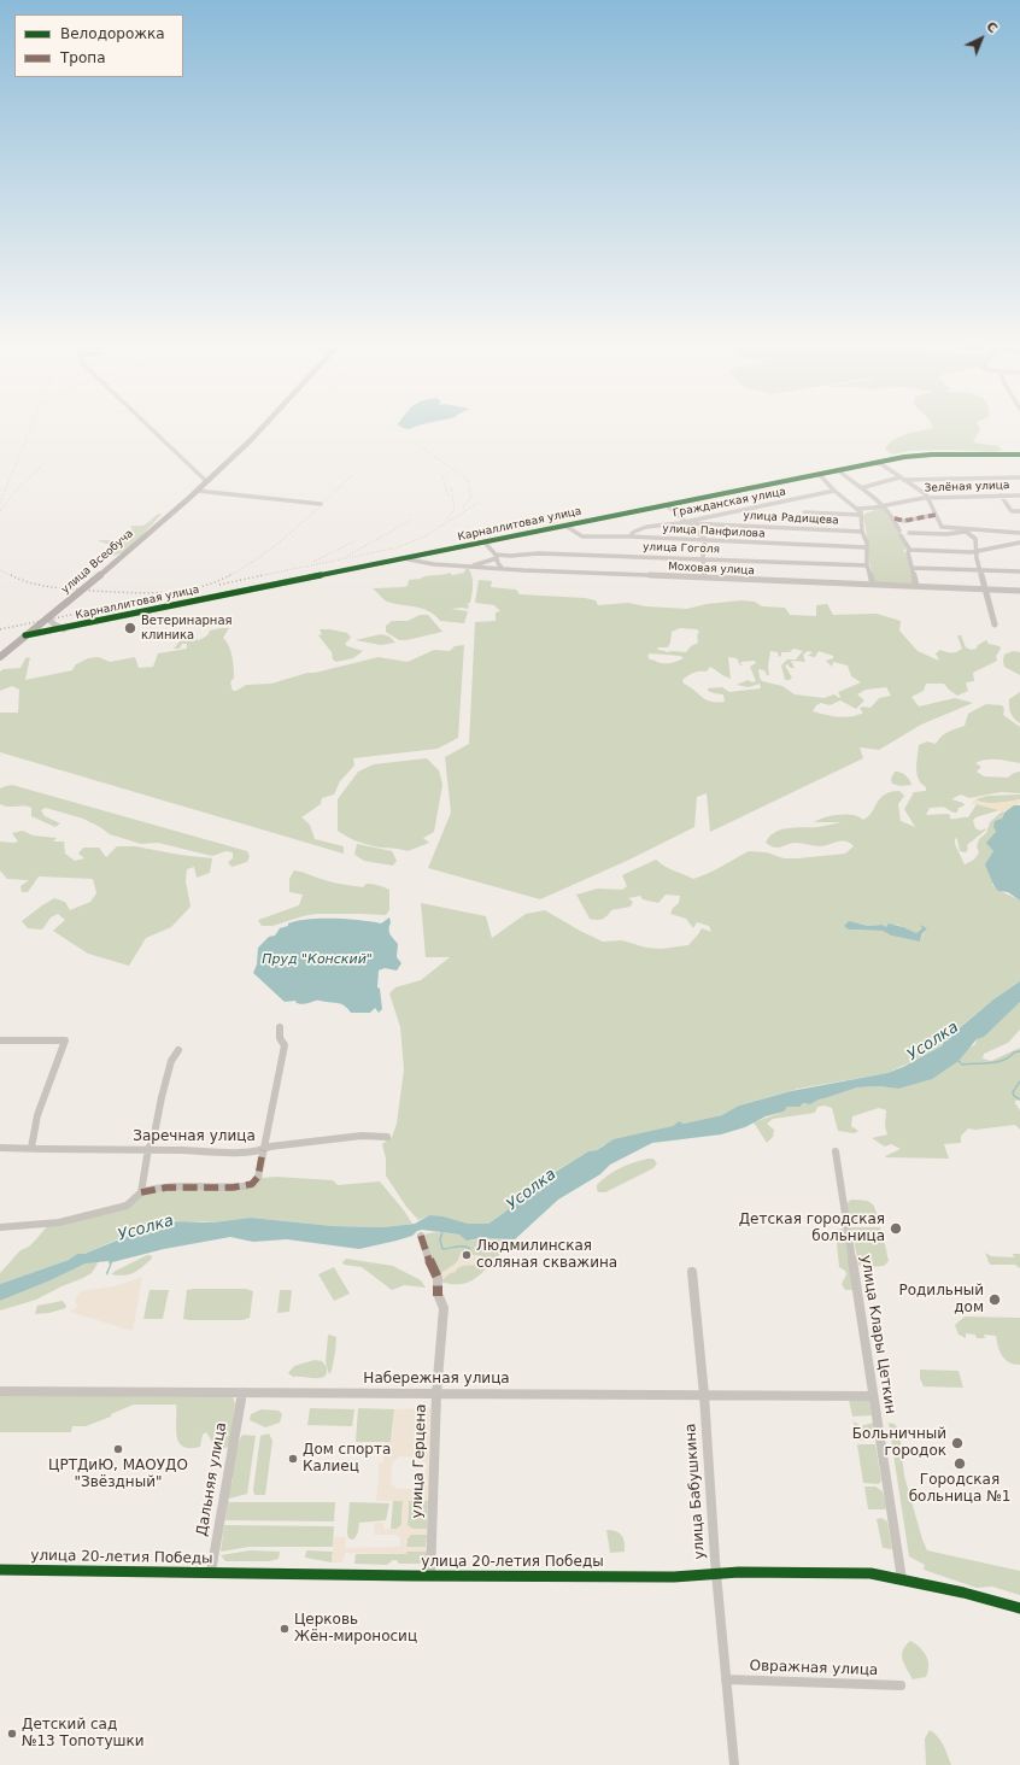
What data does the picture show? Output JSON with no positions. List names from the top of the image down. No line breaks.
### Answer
{"streets":{"main road":["улица Всеобуча"],"street":["Зелёная улица","Гражданская улица","улица Радищева","Карналлитовая улица","улица Панфилова","улица Гоголя","Моховая улица","Заречная улица","улица Клары Цеткин","Набережная улица","улица Герцена","Дальняя улица","улица Бабушкина","улица 20-летия Победы","Овражная улица"]},"crossings":[["Гражданская улица","улица Радищева"],["Гражданская улица","улица Панфилова"],["Карналлитовая улица","улица Панфилова"],["Карналлитовая улица","улица Всеобуча"],["Карналлитовая улица","Моховая улица"],["улица Гоголя","Моховая улица"],["улица Клары Цеткин","Набережная улица"],["улица Клары Цеткин","улица 20-летия Победы"],["Набережная улица","улица Герцена"],["Набережная улица","Дальняя улица"],["Набережная улица","улица Бабушкина"],["улица Герцена","улица 20-летия Победы"],["Дальняя улица","улица 20-летия Победы"],["улица Бабушкина","улица 20-летия Победы"],["улица Бабушкина","Овражная улица"]],"water":["Пруд \"Конский\"","Усолка"],"places":["Ветеринарная клиника","Детская городская больница","Людмилинская соляная скважина","Родильный дом","Больничный городок","ЦРТДиЮ, МАОУДО \"Звёздный\"","Дом спорта Калиец","Городская больница №1","Церковь Жён-мироносиц","Детский сад №13 Топотушки"],"legend":["Велодорожка","Тропа"],"north":"top right"}
